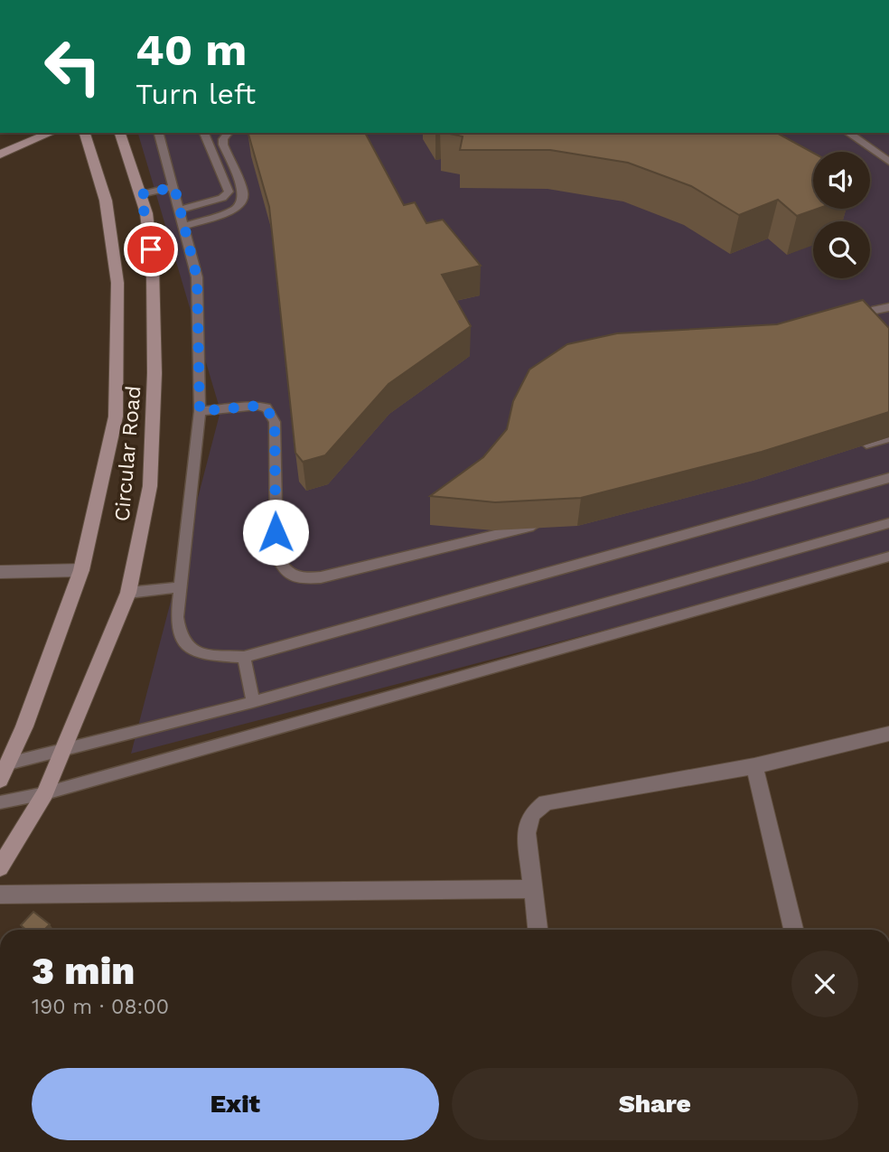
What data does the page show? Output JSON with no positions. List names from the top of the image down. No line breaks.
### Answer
{"streets":{"street":["Circular Road"]},"page":{"turn":["40 m","Turn left"],"heading":["3 min","190 m · 08:00"],"buttons":["Exit","Share"]}}
